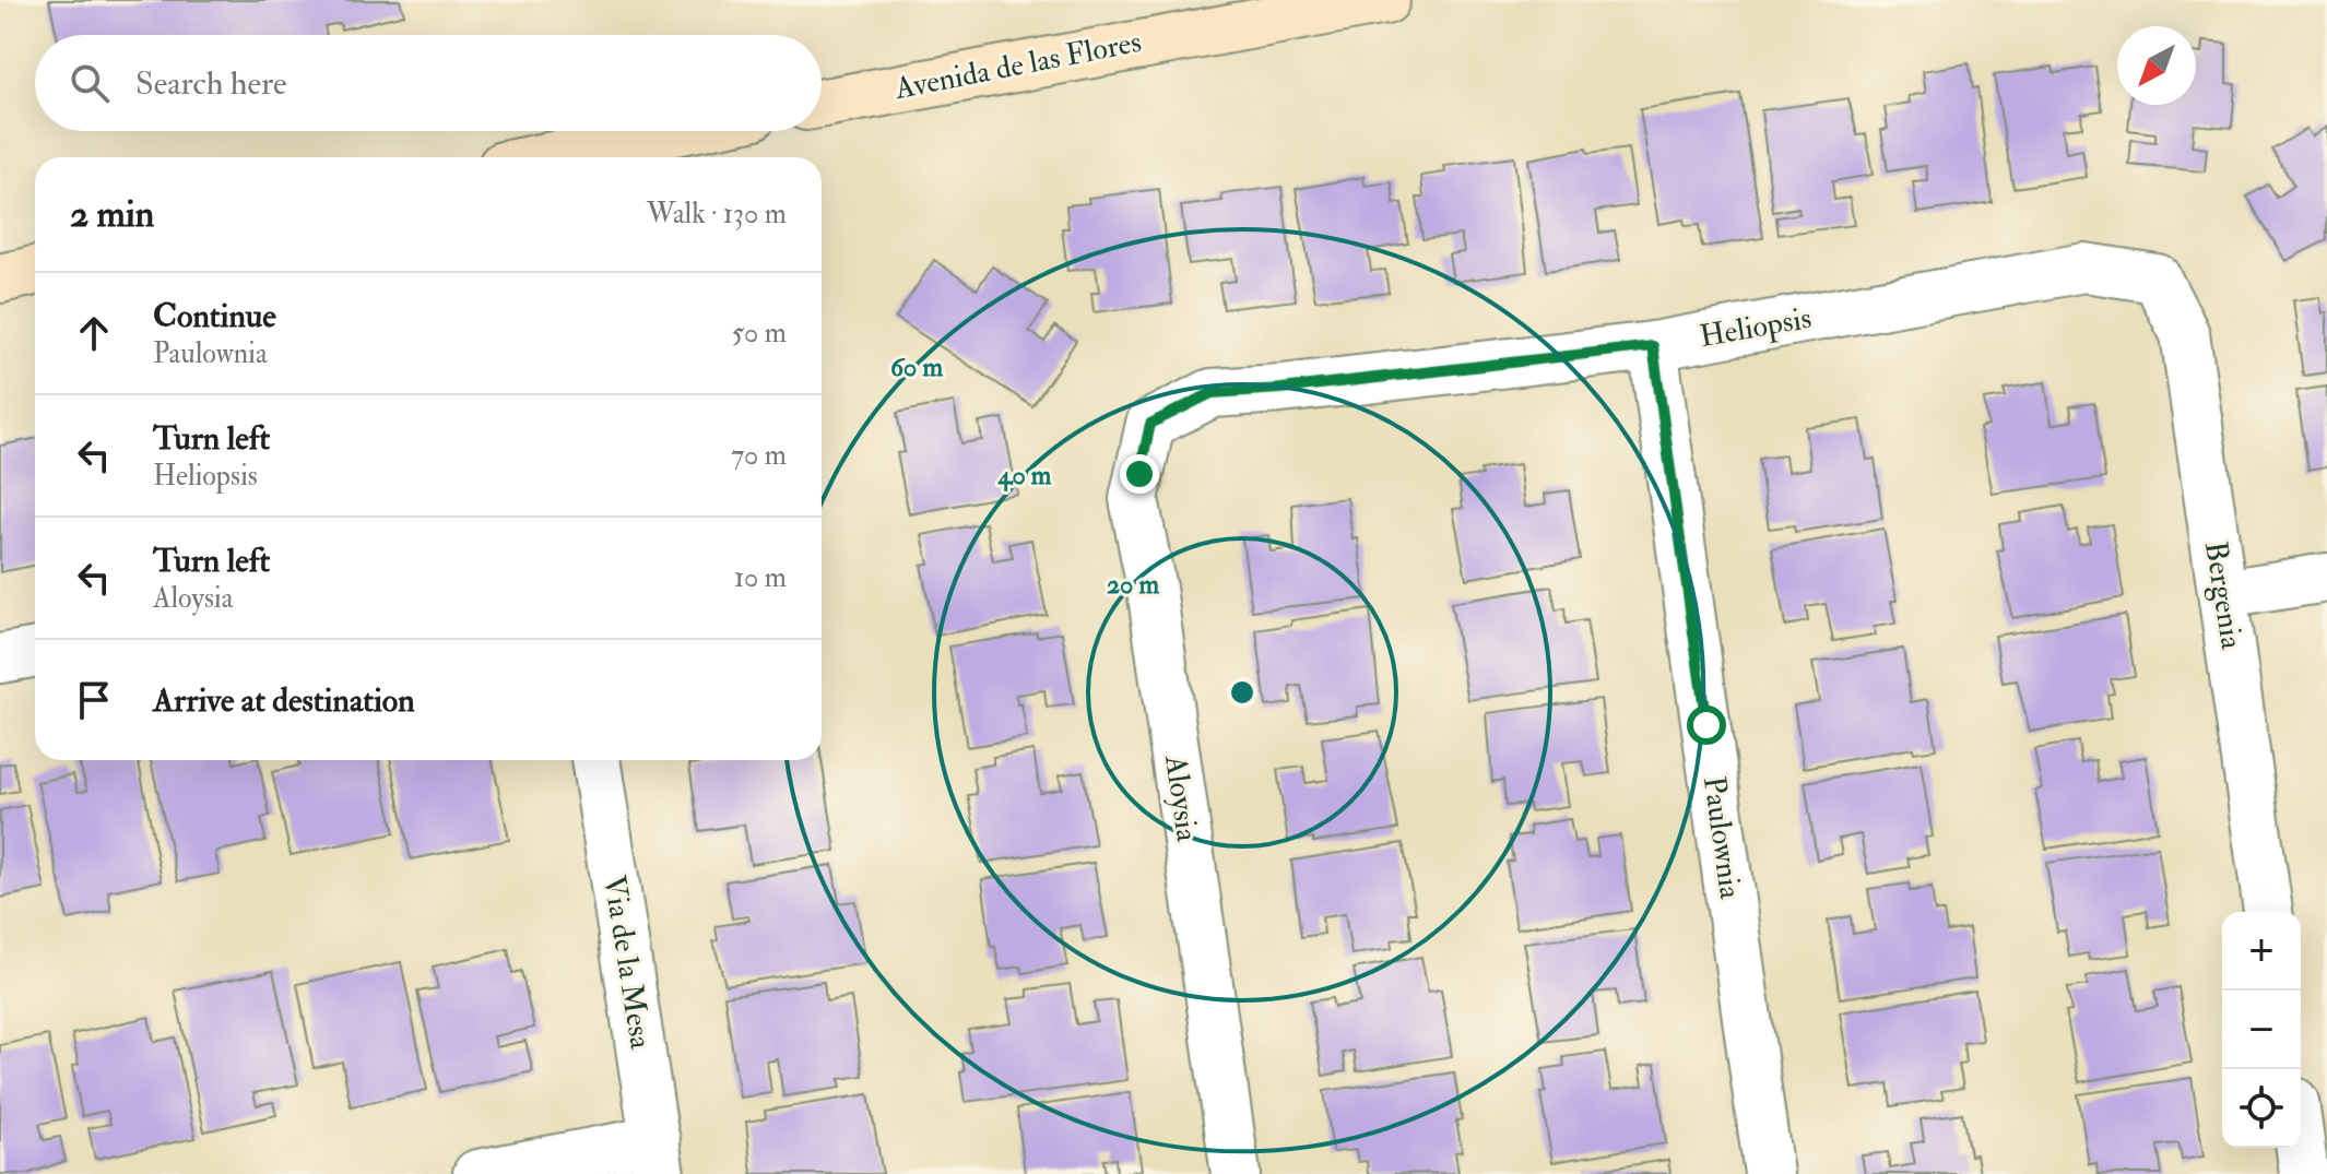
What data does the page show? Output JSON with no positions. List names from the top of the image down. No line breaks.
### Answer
{"streets":{"main road":["Avenida de las Flores"],"street":["Heliopsis","Bergenia","Aloysia","Paulownia","Via de la Mesa"]},"crossings":[["Heliopsis","Bergenia"],["Heliopsis","Aloysia"],["Heliopsis","Paulownia"]],"north":"bottom left","page":{"search":"Search here","heading":["2 min","Walk · 130 m"],"list":[["Continue","Paulownia","50 m"],["Turn left","Heliopsis","70 m"],["Turn left","Aloysia","10 m"],"Arrive at destination"],"map_buttons":["+","−"]},"rings":["60 m","40 m","20 m"]}
